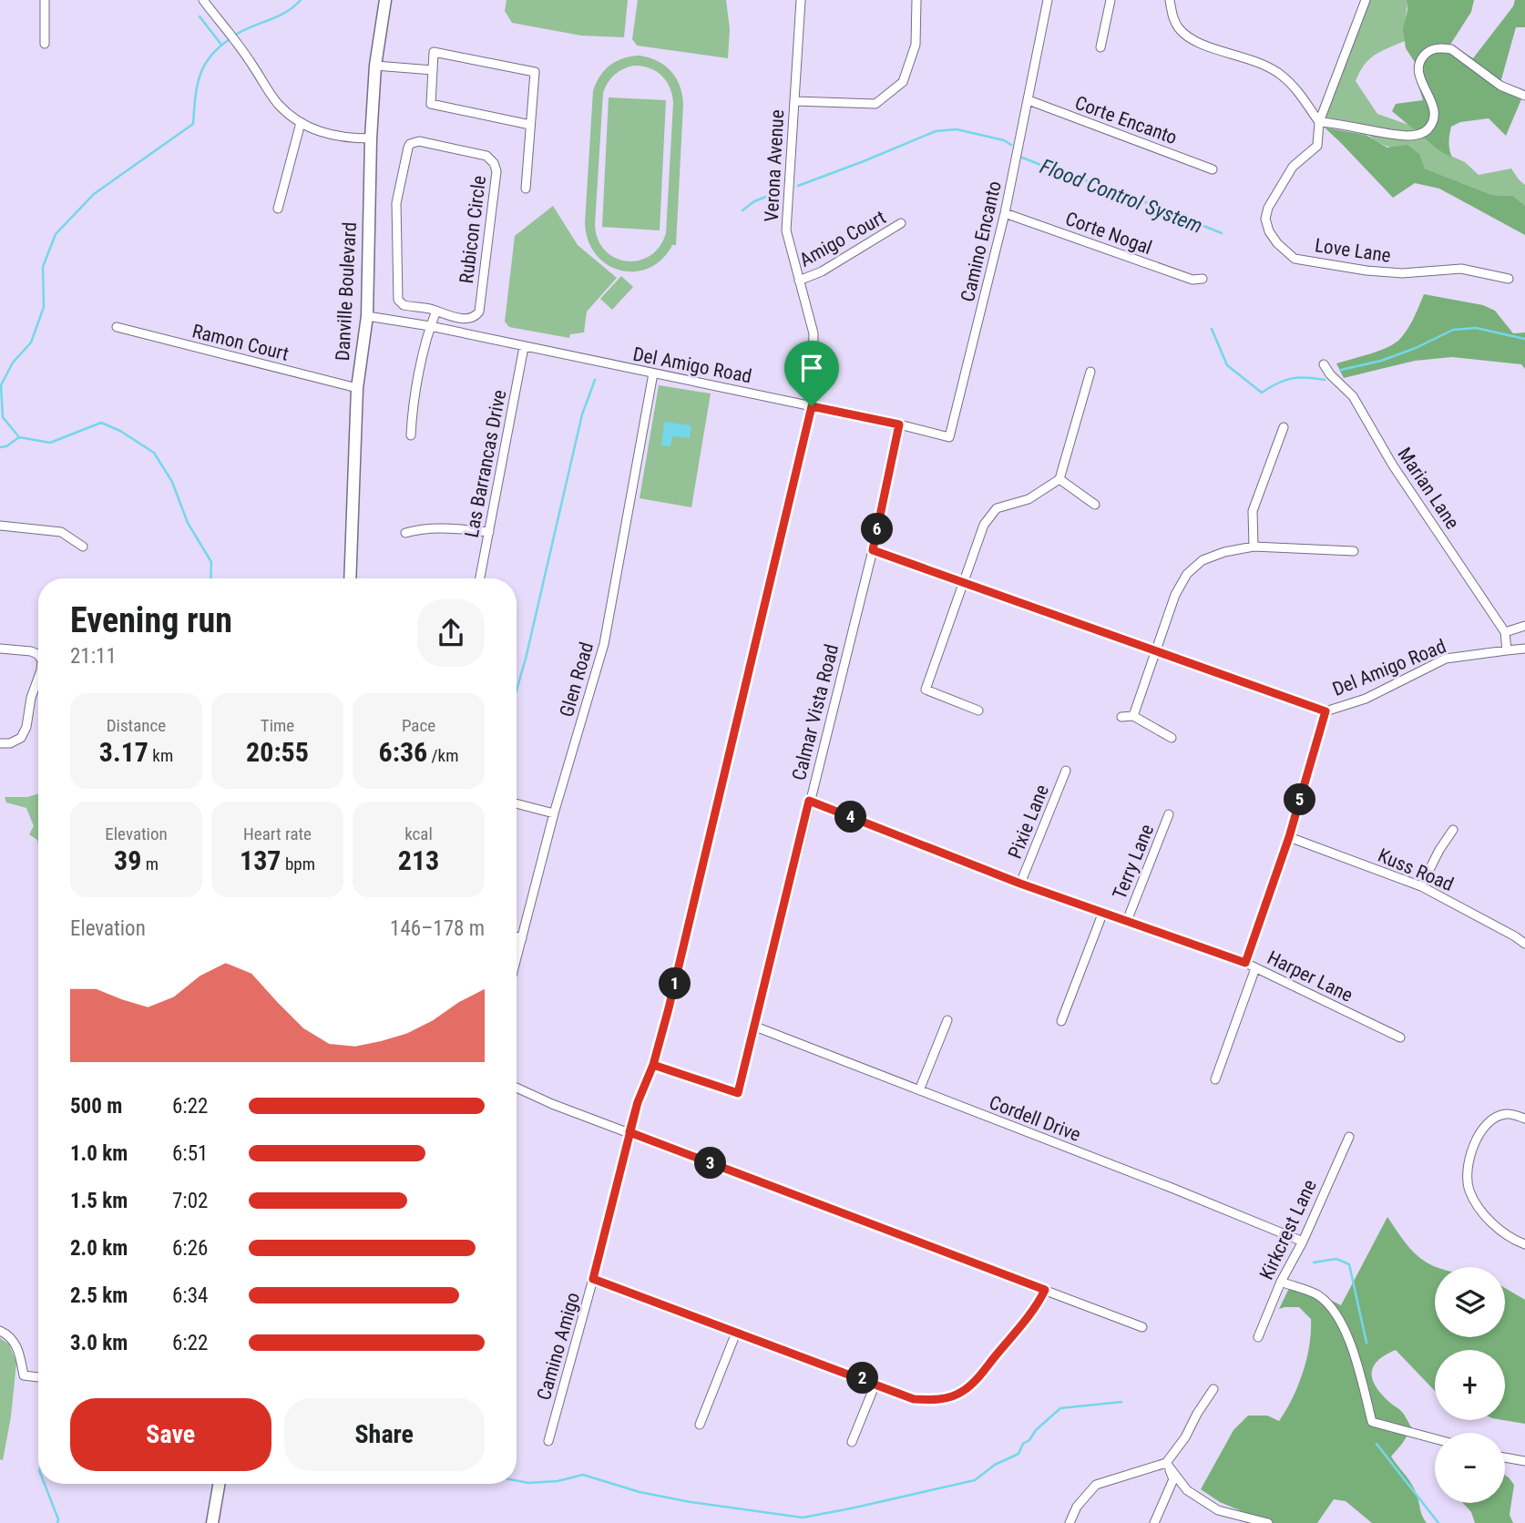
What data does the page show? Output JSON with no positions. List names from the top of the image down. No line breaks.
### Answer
{"streets":{"main road":["Danville Boulevard"],"street":["Corte Encanto","Verona Avenue","Rubicon Circle","Corte Nogal","Amigo Court","Camino Encanto","Love Lane","Ramon Court","Del Amigo Road","Las Barrancas Drive","Marian Lane","Glen Road","Calmar Vista Road","Pixie Lane","Terry Lane","Kuss Road","Harper Lane","Cordell Drive","Kirkcrest Lane","Camino Amigo"]},"crossings":[["Corte Encanto","Camino Encanto"],["Verona Avenue","Amigo Court"],["Verona Avenue","Del Amigo Road"],["Verona Avenue","Camino Amigo"],["Corte Nogal","Camino Encanto"],["Camino Encanto","Del Amigo Road"],["Danville Boulevard","Ramon Court"],["Danville Boulevard","Del Amigo Road"],["Del Amigo Road","Las Barrancas Drive"],["Del Amigo Road","Glen Road"],["Del Amigo Road","Calmar Vista Road"],["Del Amigo Road","Camino Amigo"],["Calmar Vista Road","Harper Lane"],["Calmar Vista Road","Cordell Drive"],["Calmar Vista Road","Camino Amigo"],["Pixie Lane","Harper Lane"],["Terry Lane","Harper Lane"],["Cordell Drive","Kirkcrest Lane"]],"water":["Flood Control System"],"page":{"pins":["6","5","4","1","3","2"],"heading":["Evening run","21:11"],"stats":[["Distance","3.17 km"],["Time","20:55"],["Pace","6:36 /km"],["Elevation","39 m"],["Heart rate","137 bpm"],["kcal","213"]],"chart":["Elevation","146–178 m"],"list":[{"name":"500 m","note":"6:22"},{"name":"1.0 km","note":"6:51"},{"name":"1.5 km","note":"7:02"},{"name":"2.0 km","note":"6:26"},{"name":"2.5 km","note":"6:34"},{"name":"3.0 km","note":"6:22"}],"map_buttons":["+","−"],"buttons":["Save","Share"]}}
